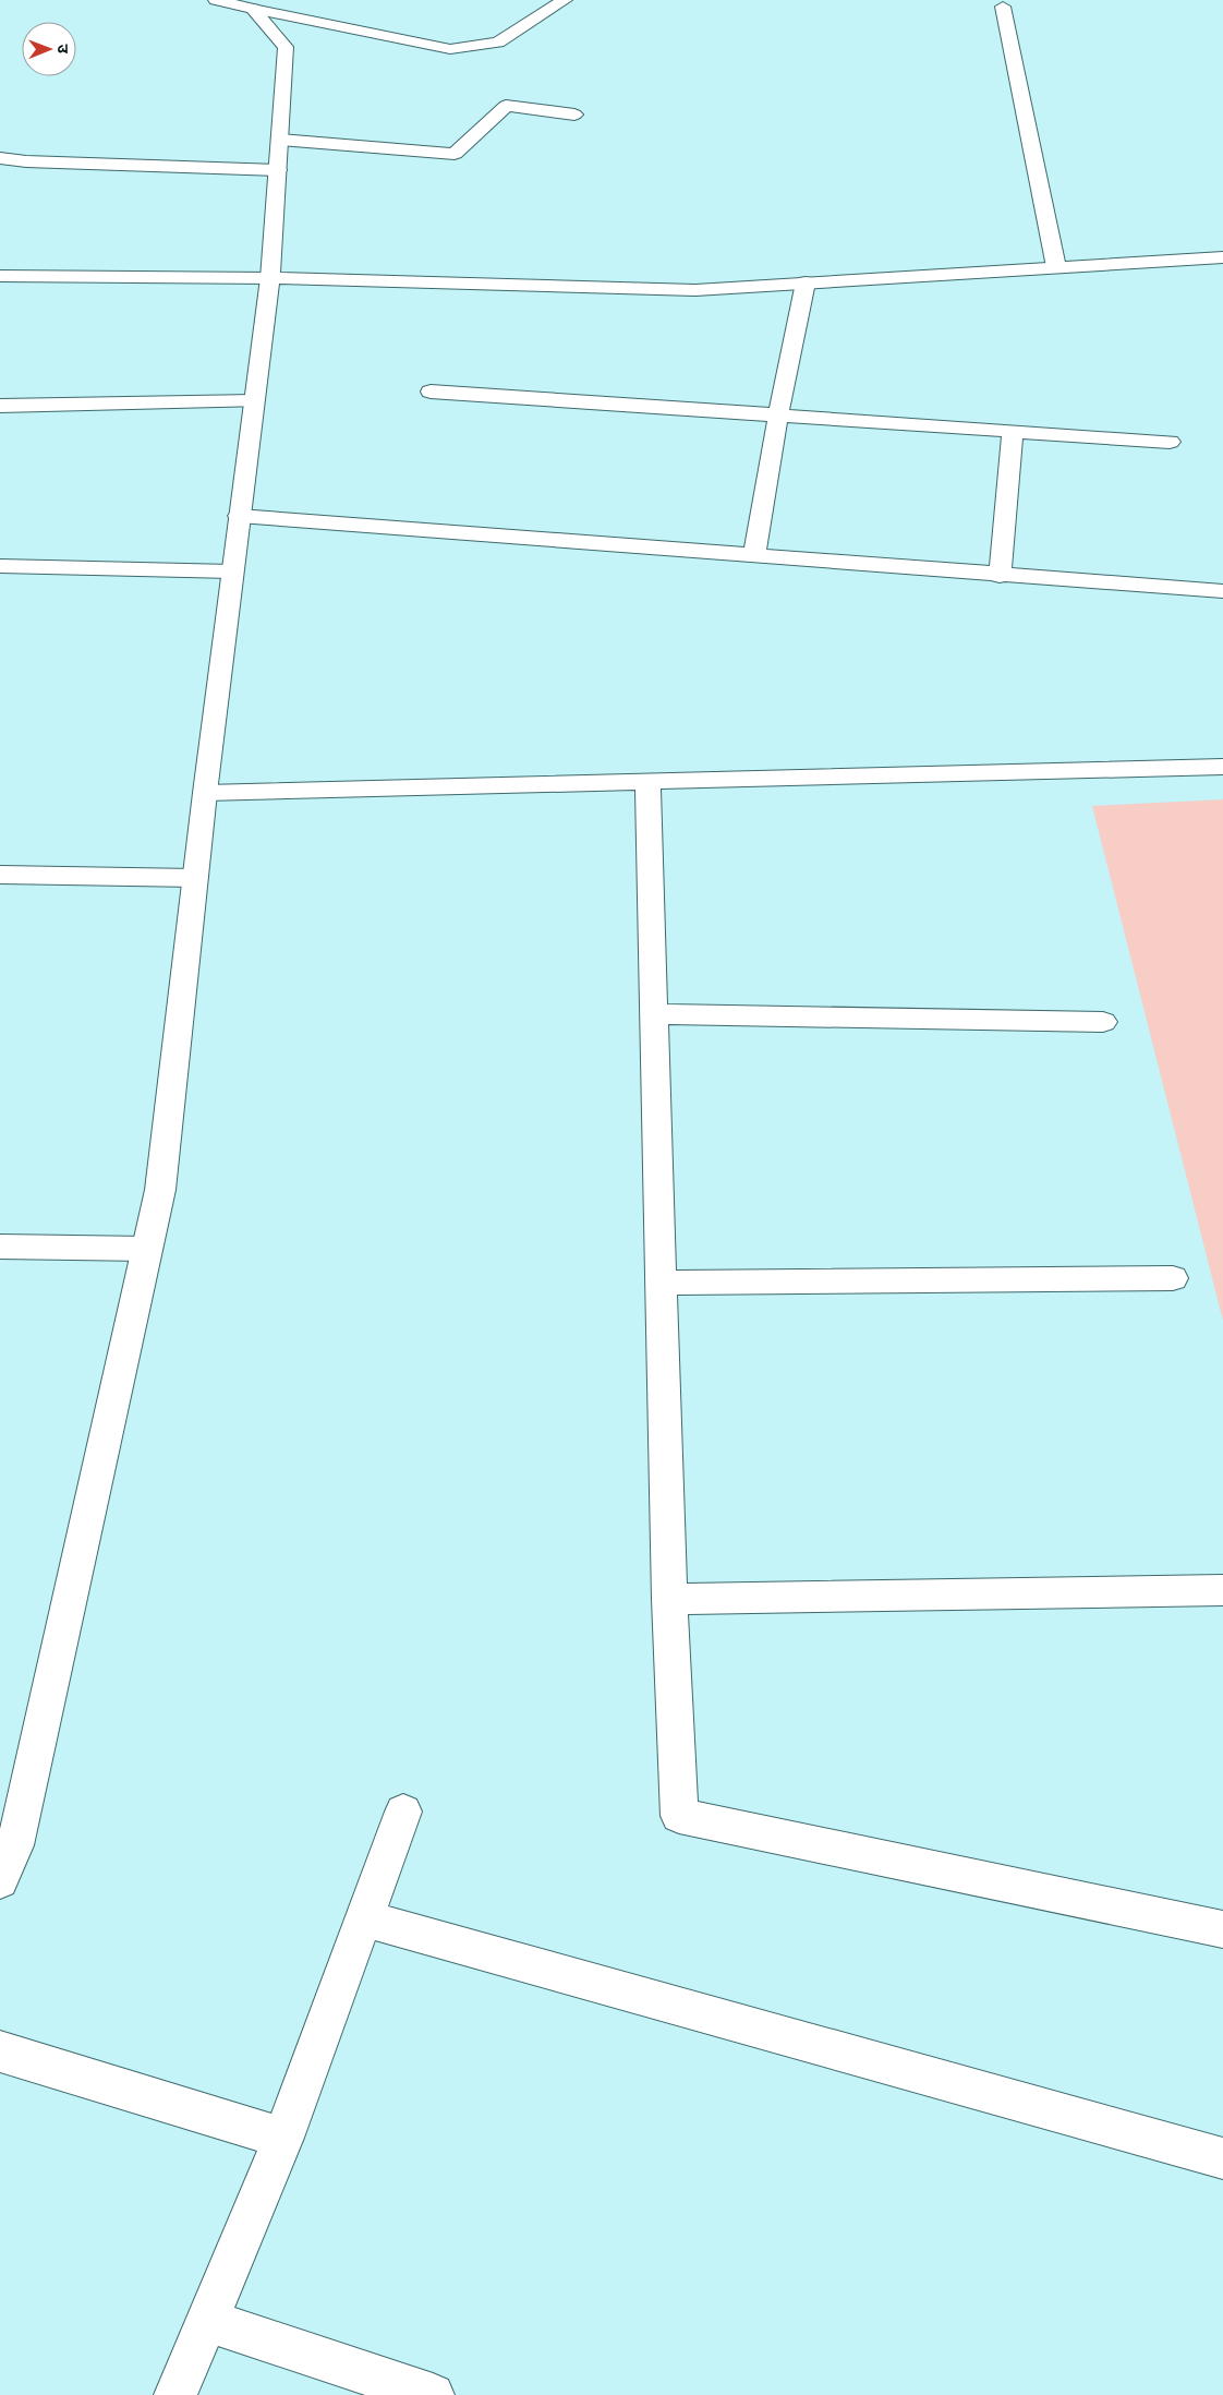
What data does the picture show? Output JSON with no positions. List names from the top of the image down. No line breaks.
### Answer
{"north":"right"}
